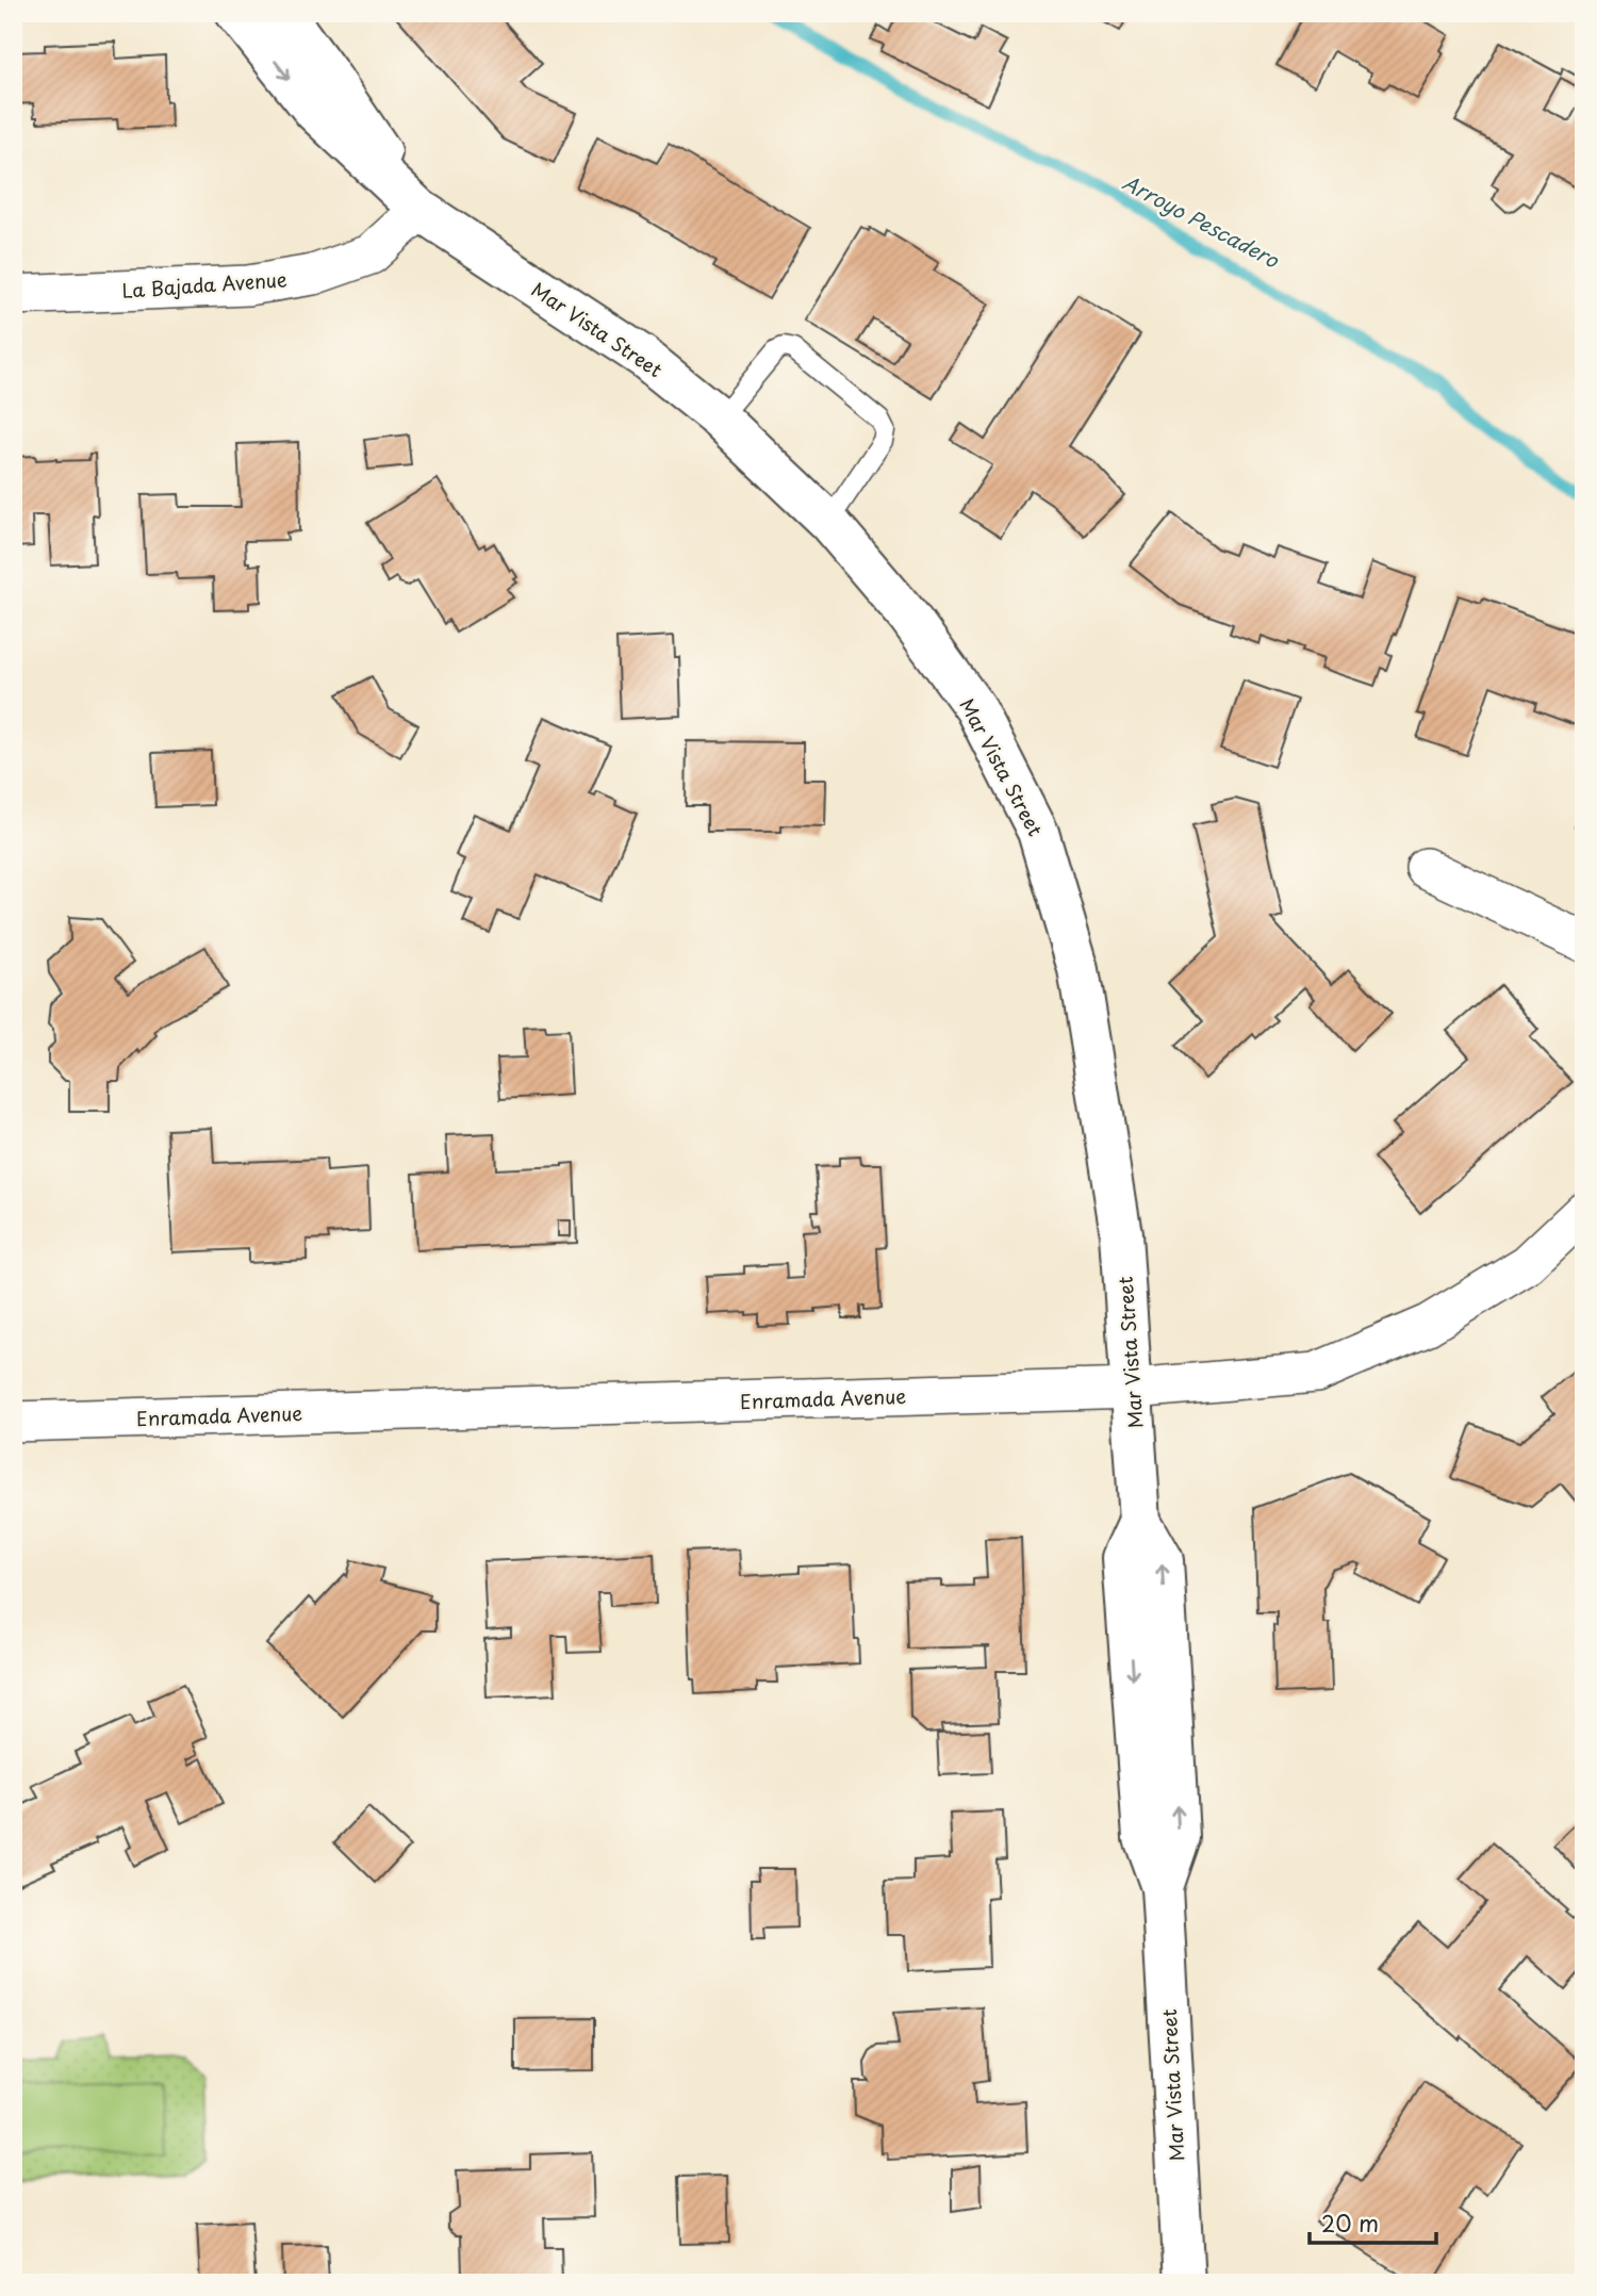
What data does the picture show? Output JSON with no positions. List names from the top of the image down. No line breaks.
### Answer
{"streets":{"street":["La Bajada Avenue","Mar Vista Street","Enramada Avenue"]},"crossings":[["La Bajada Avenue","Mar Vista Street"],["Mar Vista Street","Enramada Avenue"]],"water":["Arroyo Pescadero"],"scale_bar":"20 m"}
